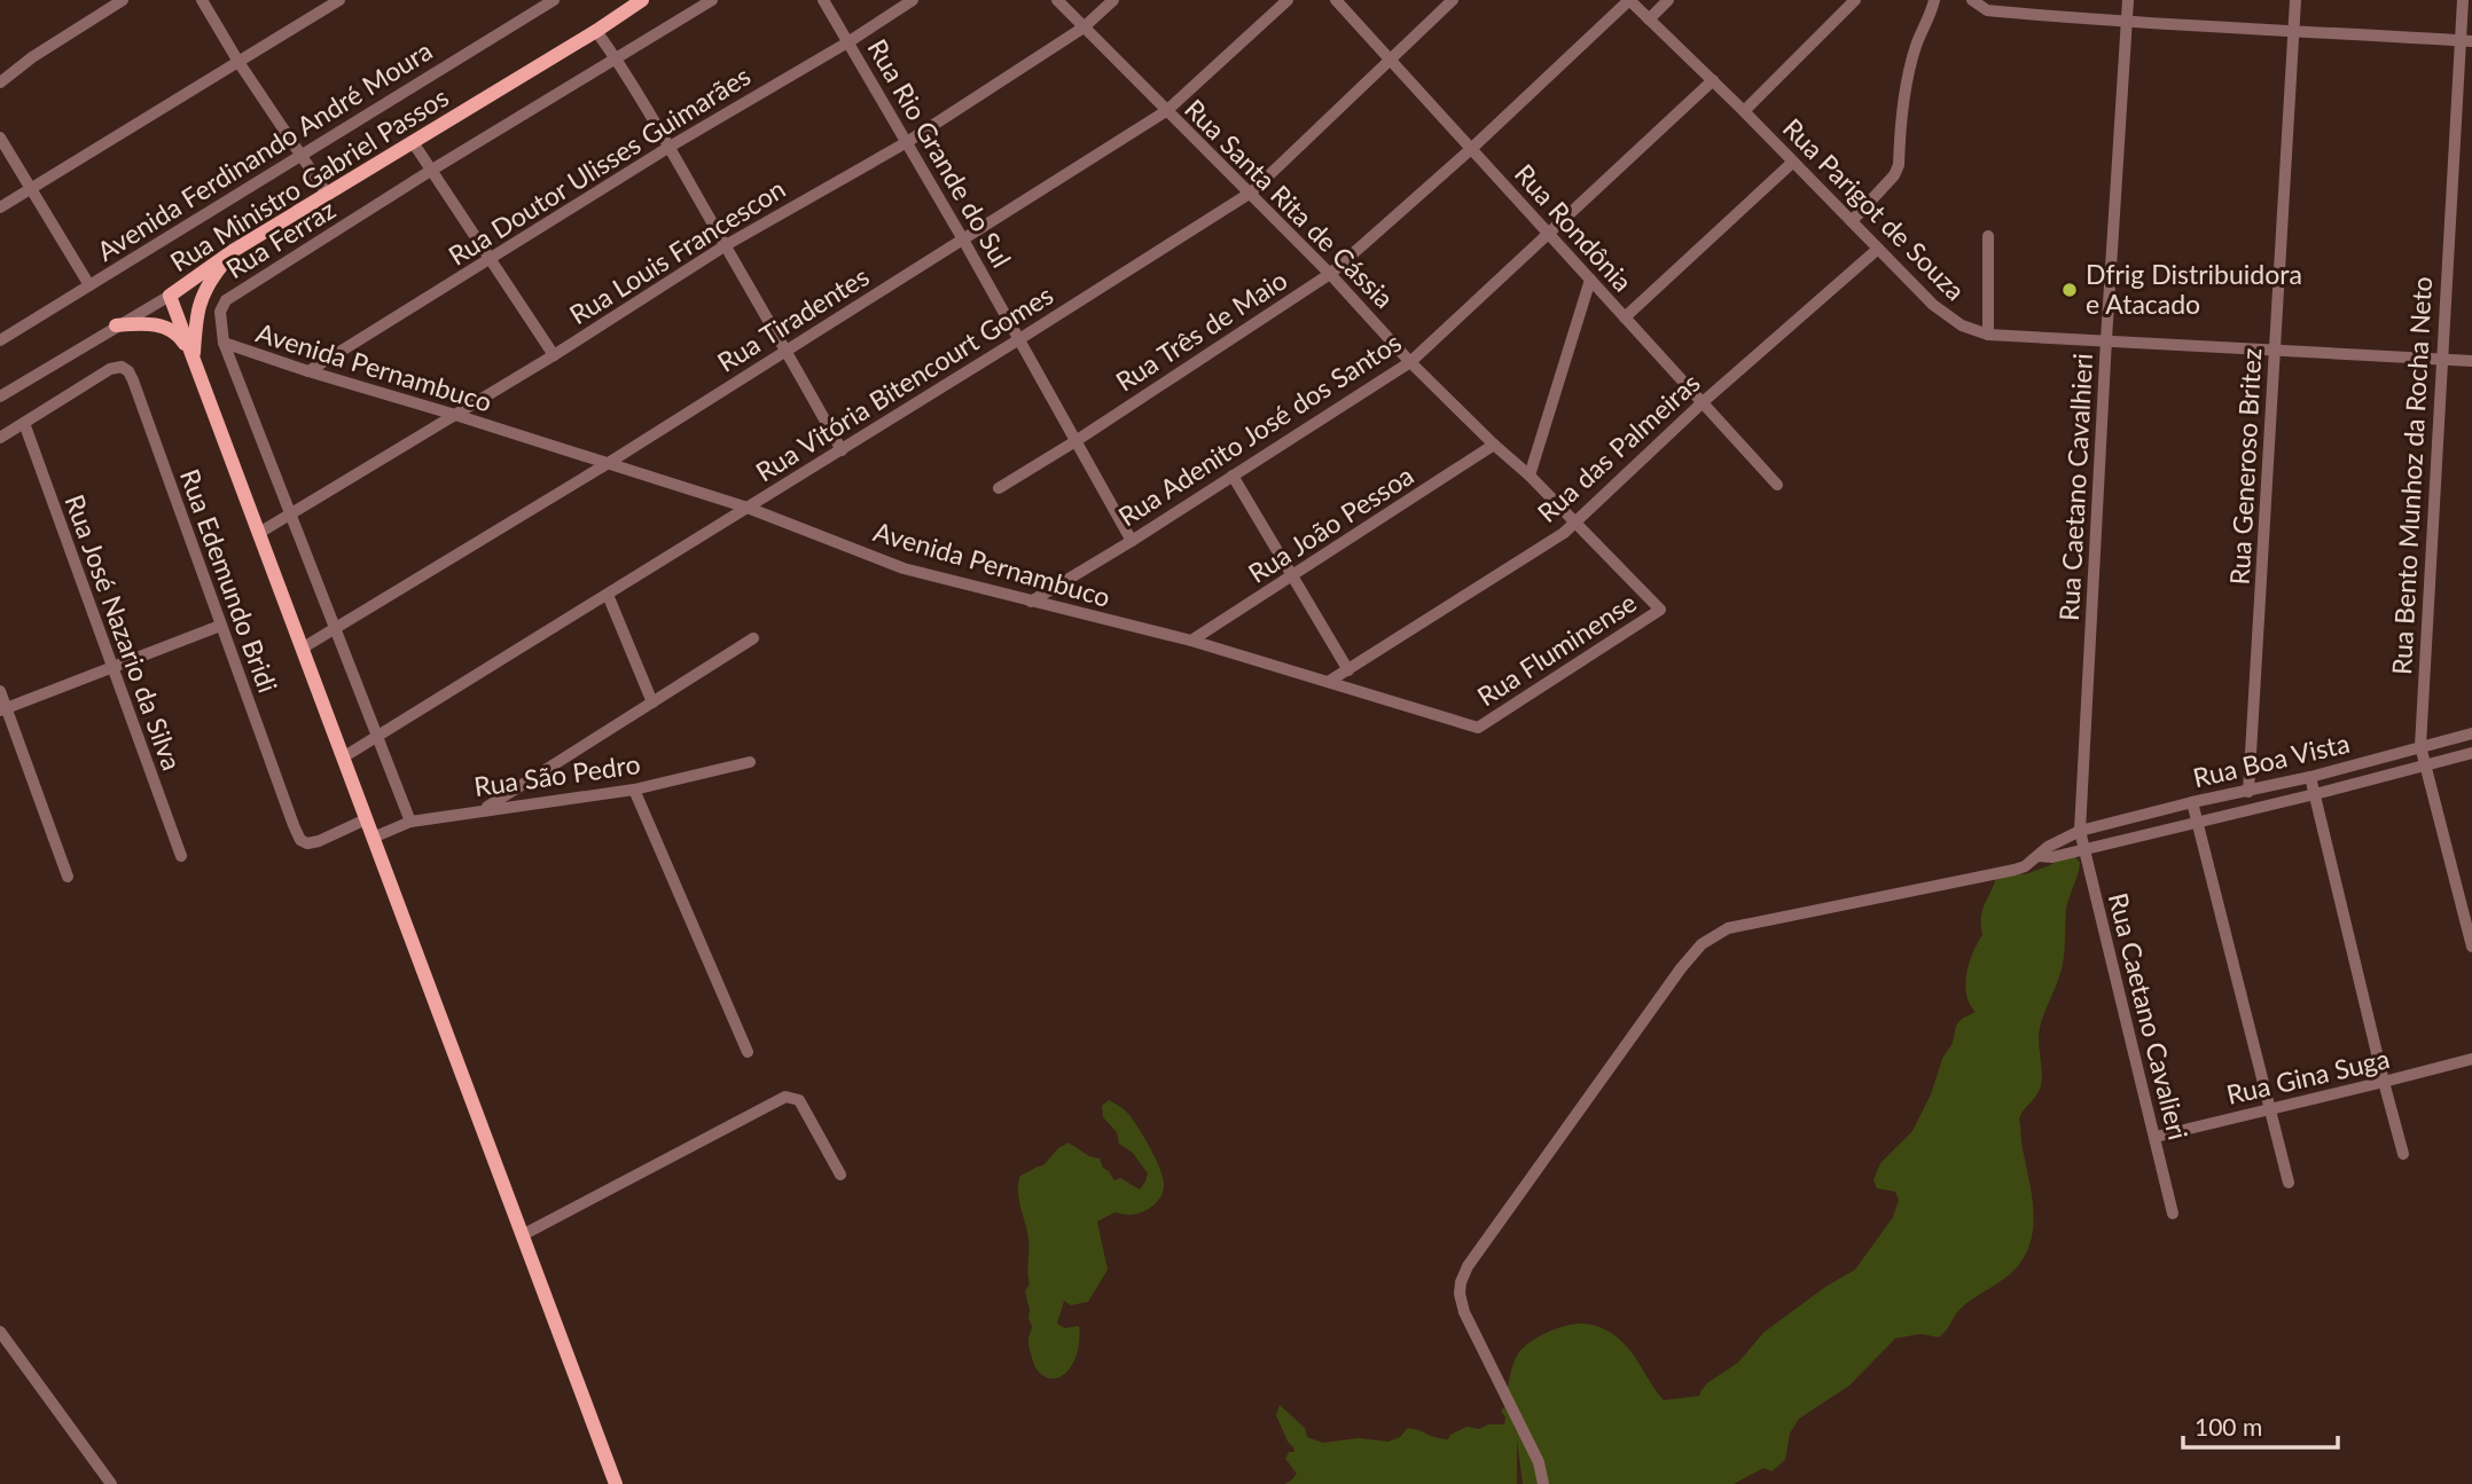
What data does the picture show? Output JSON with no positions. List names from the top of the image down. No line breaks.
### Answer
{"streets":{"main road":["Rua Ministro Gabriel Passos"],"street":["Avenida Ferdinando André Moura","Rua Rio Grande do Sul","Rua Doutor Ulisses Guimarães","Rua Santa Rita de Cássia","Rua Parigot de Souza","Rua Rondônia","Rua Ferraz","Rua Louis Francescon","Rua Tiradentes","Rua Três de Maio","Avenida Pernambuco","Rua Vitória Bitencourt Gomes","Rua Adenito José dos Santos","Rua das Palmeiras","Rua Generoso Britez","Rua Bento Munhoz da Rocha Neto","Rua Caetano Cavalhieri","Rua João Pessoa","Rua Edemundo Bridi","Rua José Nazario da Silva","Rua Fluminense","Rua Boa Vista","Rua São Pedro","Rua Caetano Cavalieri","Rua Gina Suga"]},"crossings":[["Rua Rio Grande do Sul","Rua Doutor Ulisses Guimarães"],["Rua Rio Grande do Sul","Rua Louis Francescon"],["Rua Rio Grande do Sul","Rua Tiradentes"],["Rua Rio Grande do Sul","Rua Três de Maio"],["Rua Rio Grande do Sul","Rua Vitória Bitencourt Gomes"],["Rua Rio Grande do Sul","Rua Adenito José dos Santos"],["Rua Doutor Ulisses Guimarães","Avenida Pernambuco"],["Rua Santa Rita de Cássia","Rua Louis Francescon"],["Rua Santa Rita de Cássia","Rua Tiradentes"],["Rua Santa Rita de Cássia","Rua Três de Maio"],["Rua Santa Rita de Cássia","Rua Vitória Bitencourt Gomes"],["Rua Santa Rita de Cássia","Rua Adenito José dos Santos"],["Rua Santa Rita de Cássia","Rua das Palmeiras"],["Rua Santa Rita de Cássia","Rua João Pessoa"],["Rua Santa Rita de Cássia","Rua Fluminense"],["Rua Parigot de Souza","Rua Três de Maio"],["Rua Parigot de Souza","Rua Adenito José dos Santos"],["Rua Parigot de Souza","Rua das Palmeiras"],["Rua Parigot de Souza","Rua Generoso Britez"],["Rua Parigot de Souza","Rua Bento Munhoz da Rocha Neto"],["Rua Parigot de Souza","Rua Caetano Cavalhieri"],["Rua Rondônia","Rua Três de Maio"],["Rua Rondônia","Rua Vitória Bitencourt Gomes"],["Rua Rondônia","Rua Adenito José dos Santos"],["Rua Rondônia","Rua das Palmeiras"],["Rua Ferraz","Rua Louis Francescon"],["Rua Ferraz","Rua Tiradentes"],["Rua Ferraz","Avenida Pernambuco"],["Rua Ferraz","Rua Vitória Bitencourt Gomes"],["Rua Ferraz","Rua São Pedro"],["Rua Louis Francescon","Avenida Pernambuco"],["Rua Tiradentes","Avenida Pernambuco"],["Avenida Pernambuco","Rua Vitória Bitencourt Gomes"],["Avenida Pernambuco","Rua Adenito José dos Santos"],["Avenida Pernambuco","Rua das Palmeiras"],["Avenida Pernambuco","Rua João Pessoa"],["Avenida Pernambuco","Rua Fluminense"],["Rua Generoso Britez","Rua Boa Vista"],["Rua Bento Munhoz da Rocha Neto","Rua Boa Vista"],["Rua Caetano Cavalhieri","Rua Boa Vista"],["Rua Caetano Cavalhieri","Rua Caetano Cavalieri"],["Rua Edemundo Bridi","Rua José Nazario da Silva"],["Rua Boa Vista","Rua Caetano Cavalieri"],["Rua Caetano Cavalieri","Rua Gina Suga"]],"places":["Dfrig Distribuidora e Atacado"],"scale_bar":"100 m"}
